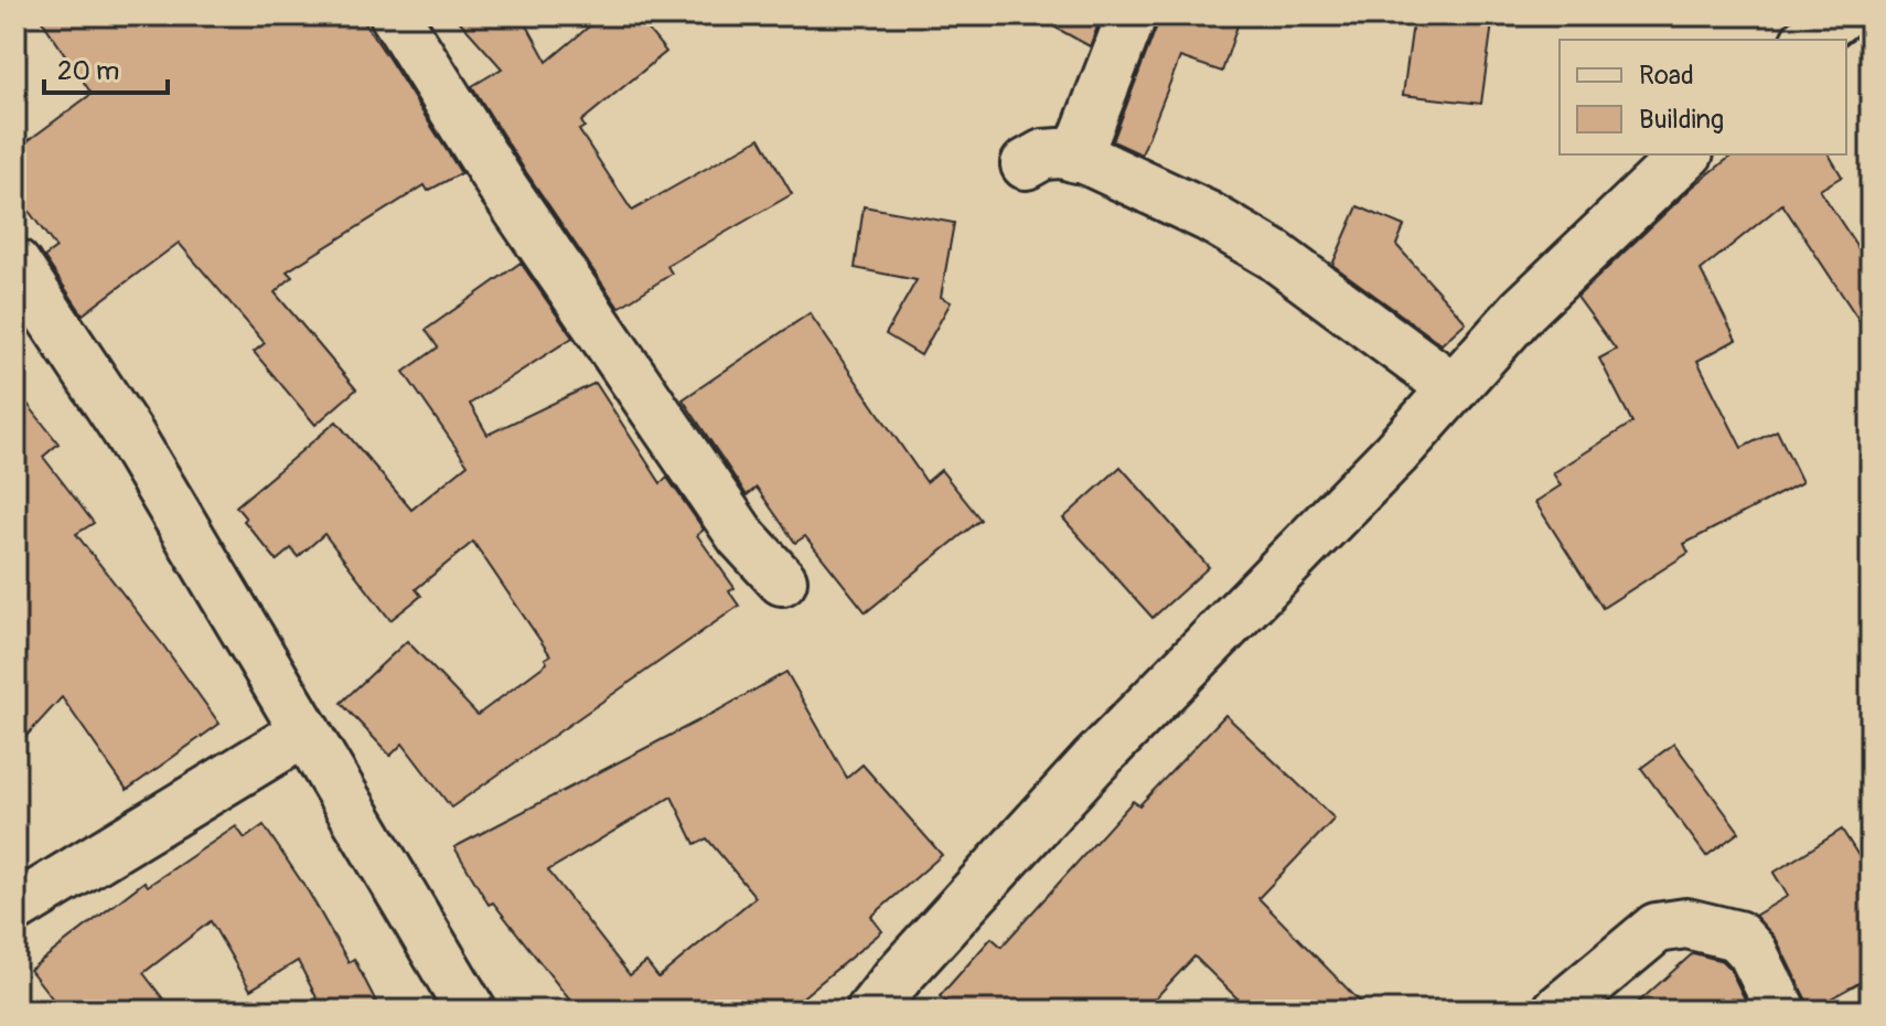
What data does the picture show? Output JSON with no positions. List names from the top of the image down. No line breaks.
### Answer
{"legend":["Road","Building"],"scale_bar":"20 m"}
